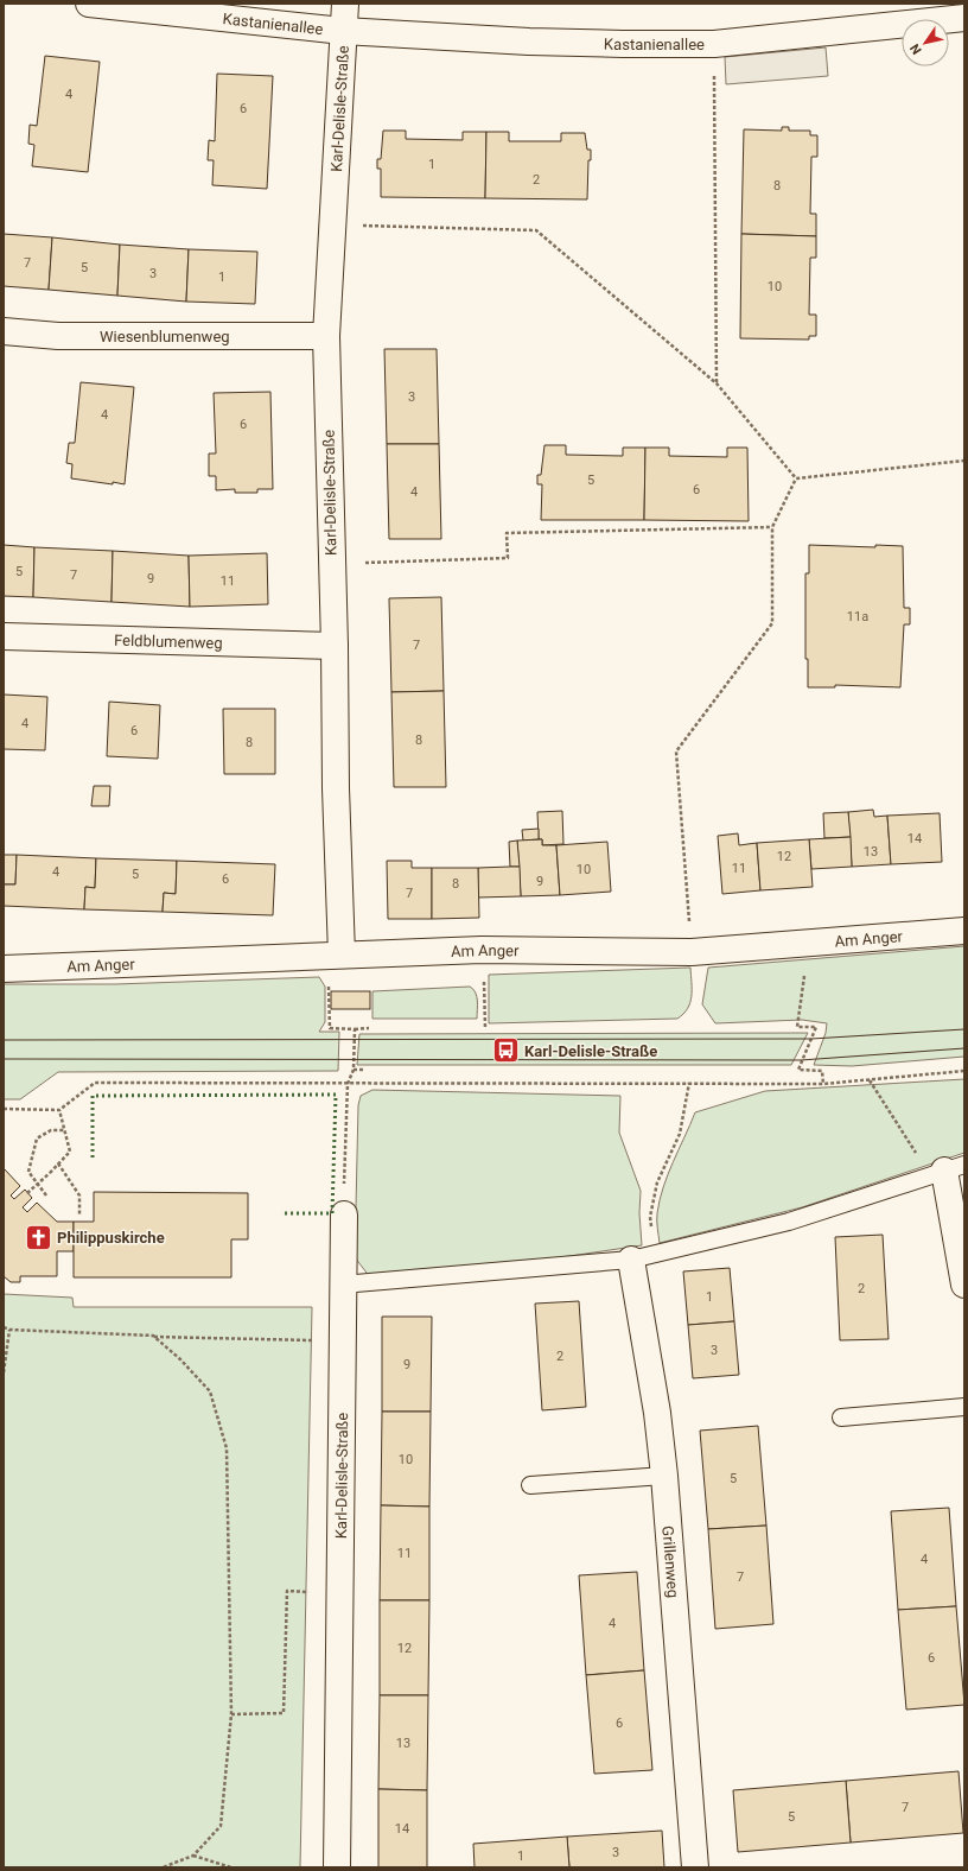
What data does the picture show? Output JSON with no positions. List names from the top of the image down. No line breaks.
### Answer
{"streets":{"street":["Kastanienallee","Karl-Delisle-Straße","Wiesenblumenweg","Feldblumenweg","Am Anger","Grillenweg"]},"crossings":[["Kastanienallee","Karl-Delisle-Straße"],["Karl-Delisle-Straße","Wiesenblumenweg"],["Karl-Delisle-Straße","Feldblumenweg"],["Karl-Delisle-Straße","Am Anger"]],"places":{"bus stop":["Karl-Delisle-Straße"],"church":["Philippuskirche"]},"house_numbers":["4","6","1","2","8","7","5","3","1","10","3","4","6","5","6","4","5","7","9","11","11a","7","4","6","8","8","14","13","12","11","10","4","5","6","9","8","7","2","1","3","2","9","10","5","11","4","7","4","12","6","6","13","7","5","14","3","1"],"north":"bottom left"}
